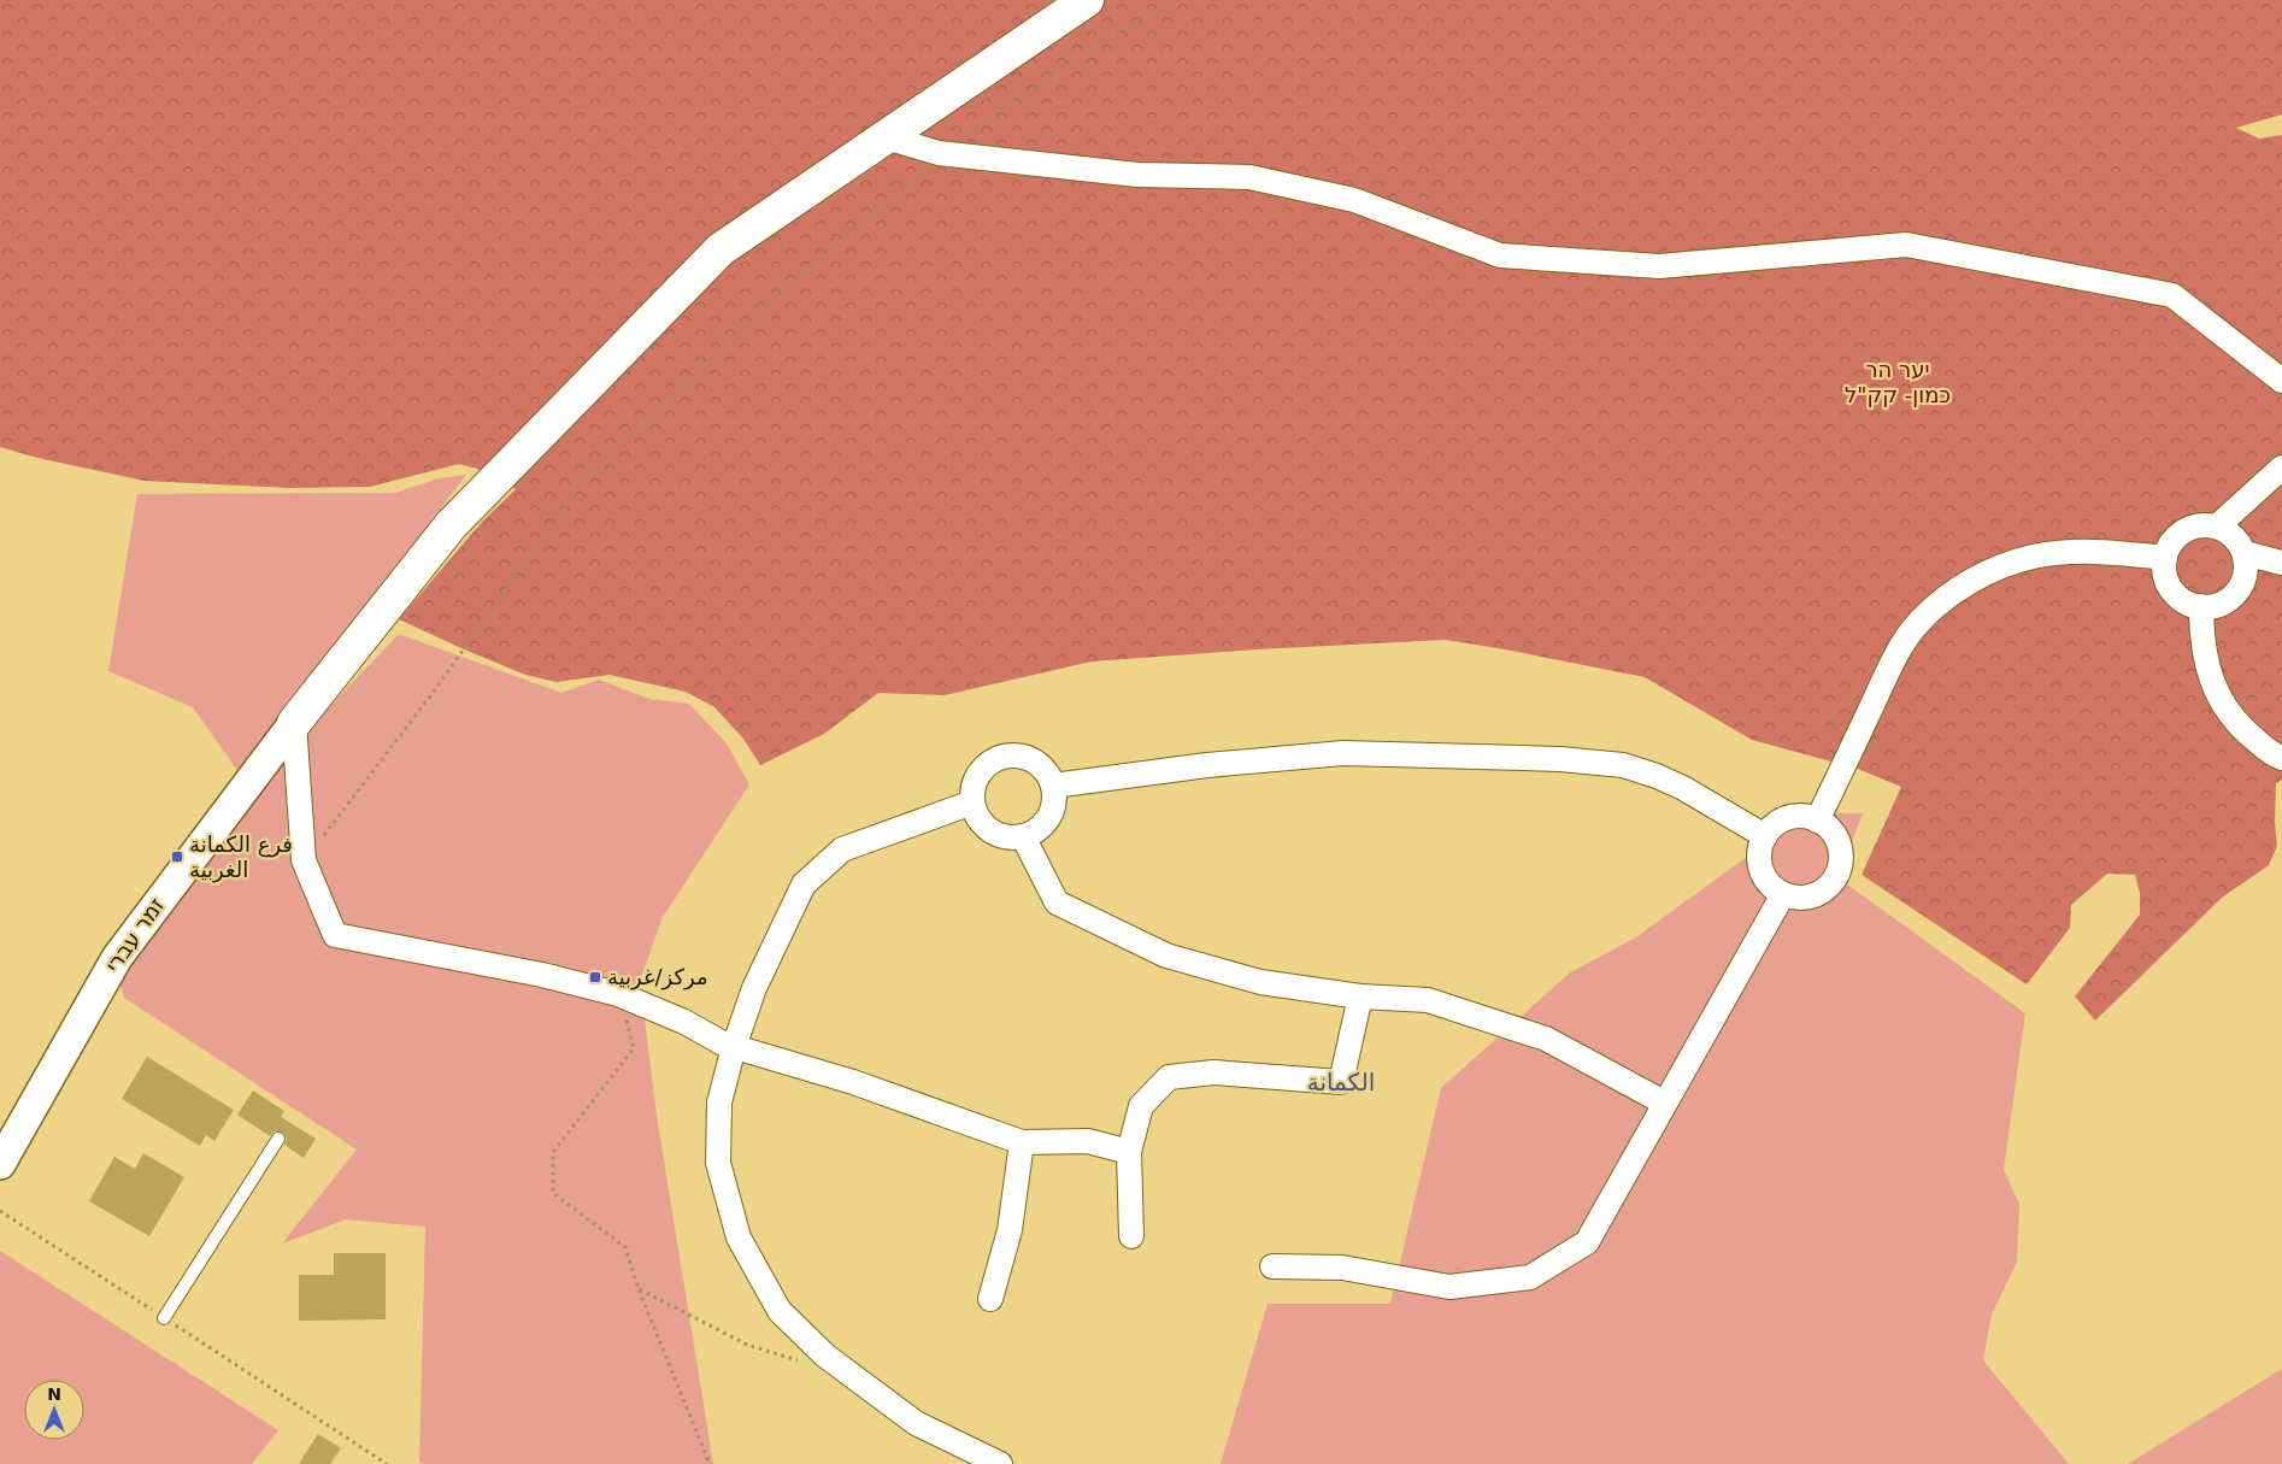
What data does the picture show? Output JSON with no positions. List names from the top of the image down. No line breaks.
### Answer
{"streets":{"street":["זמר עברי"]},"districts":["الكمانة"],"parks":["יער הר כמון- קק\"ל"],"places":{"transit":["فرع الكمانة الغربية","مركز/غربية"]},"north":"top"}
